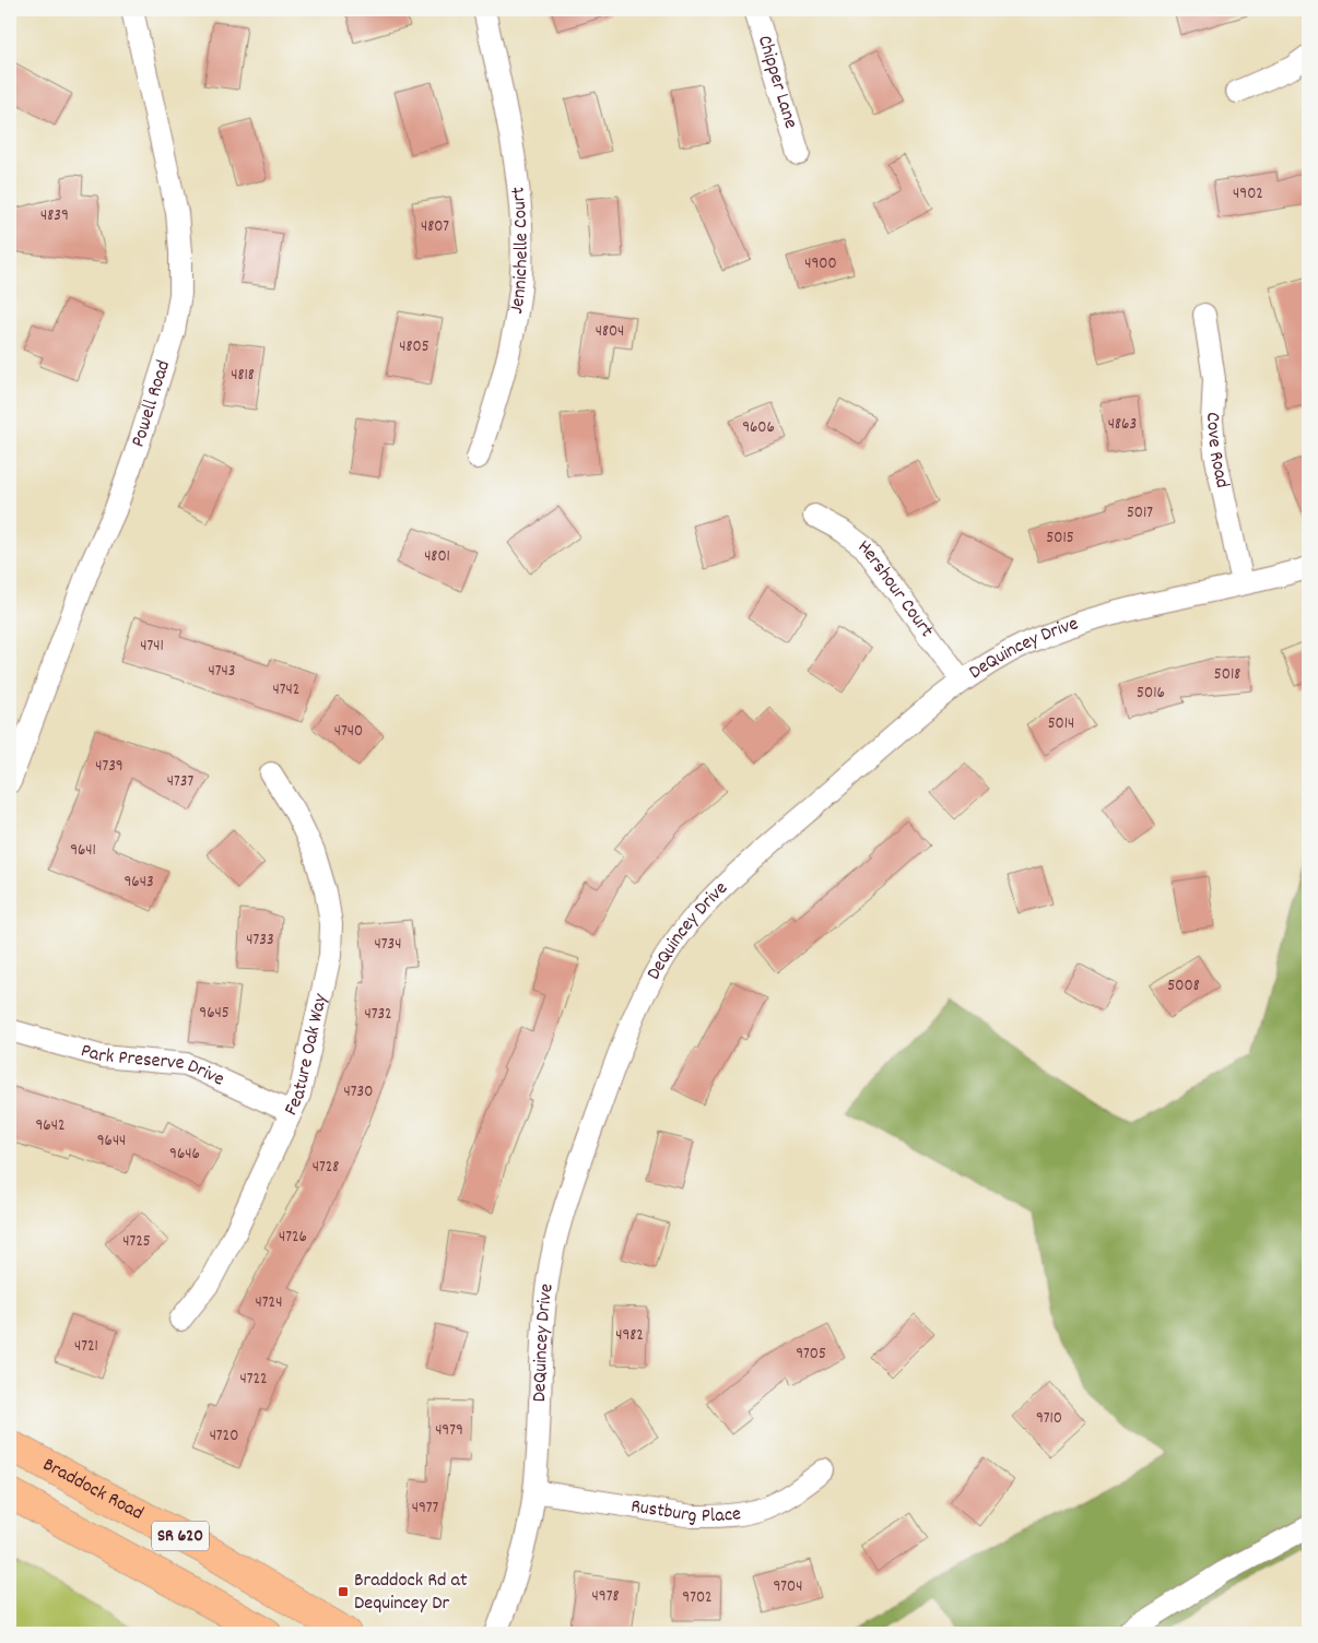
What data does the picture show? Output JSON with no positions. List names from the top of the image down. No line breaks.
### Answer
{"streets":{"main road":["Braddock Road","SR 620"],"street":["Chipper Lane","Jennichelle Court","Powell Road","Cove Road","Hershour Court","DeQuincey Drive","Feature Oak Way","Park Preserve Drive","Rustburg Place"]},"crossings":[["Cove Road","DeQuincey Drive"],["Hershour Court","DeQuincey Drive"],["DeQuincey Drive","Rustburg Place"],["Feature Oak Way","Park Preserve Drive"]],"places":{"transit":["Braddock Rd at Dequincey Dr"]},"house_numbers":["4902","4839","4807","4900","4804","4805","4818","4863","9606","5017","5015","4801","4741","4743","5018","4742","5016","5014","4740","4739","4737","9641","9643","4733","4734","5008","9645","4732","4730","9642","9644","9646","4728","4726","4725","4724","4982","4721","9705","4722","9710","4979","4720","4977","9704","4978","9702"]}
